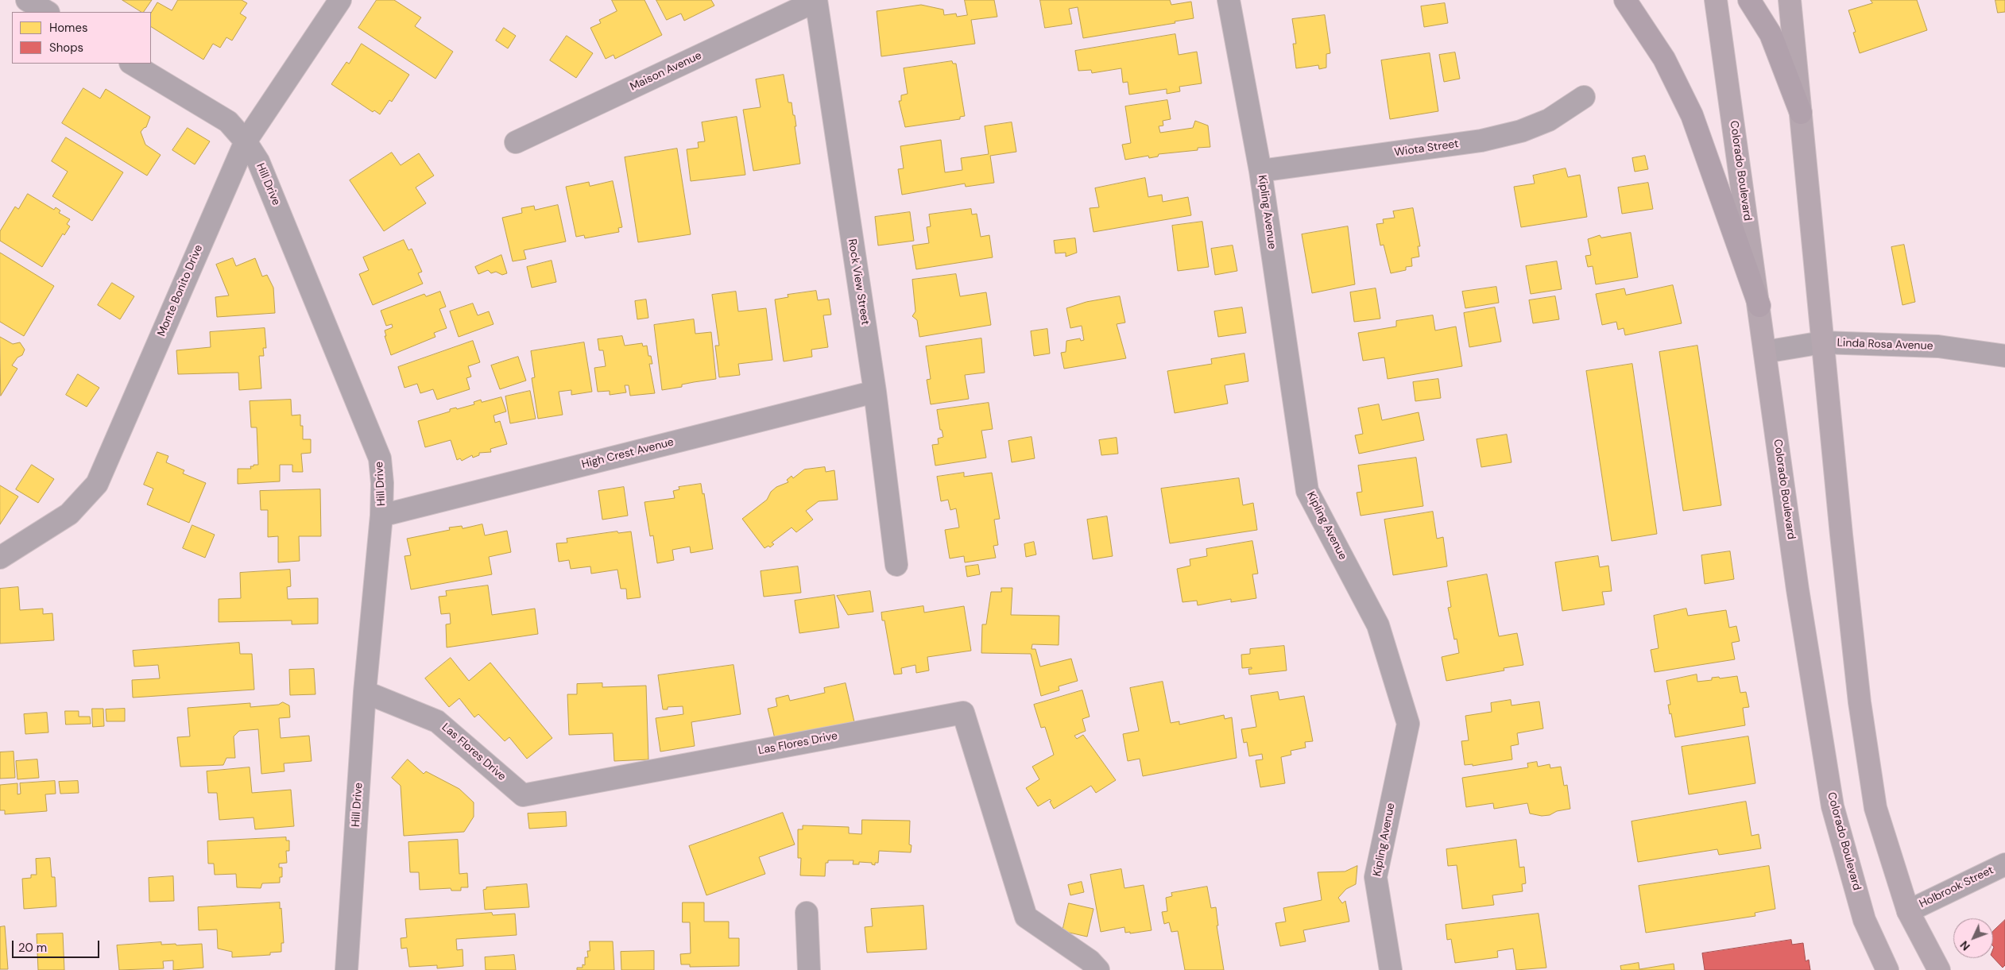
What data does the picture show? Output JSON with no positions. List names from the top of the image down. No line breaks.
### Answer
{"streets":{"main road":["Colorado Boulevard"],"street":["Maison Avenue","Wiota Street","Hill Drive","Kipling Avenue","Rock View Street","Monte Bonito Drive","Linda Rosa Avenue","High Crest Avenue","Las Flores Drive","Holbrook Street"]},"crossings":[["Maison Avenue","Rock View Street"],["Wiota Street","Kipling Avenue"],["Colorado Boulevard","Linda Rosa Avenue"],["Hill Drive","Monte Bonito Drive"],["Hill Drive","High Crest Avenue"],["Hill Drive","Las Flores Drive"],["Rock View Street","High Crest Avenue"]],"legend":["Homes","Shops"],"scale_bar":"20 m","north":"bottom left"}
